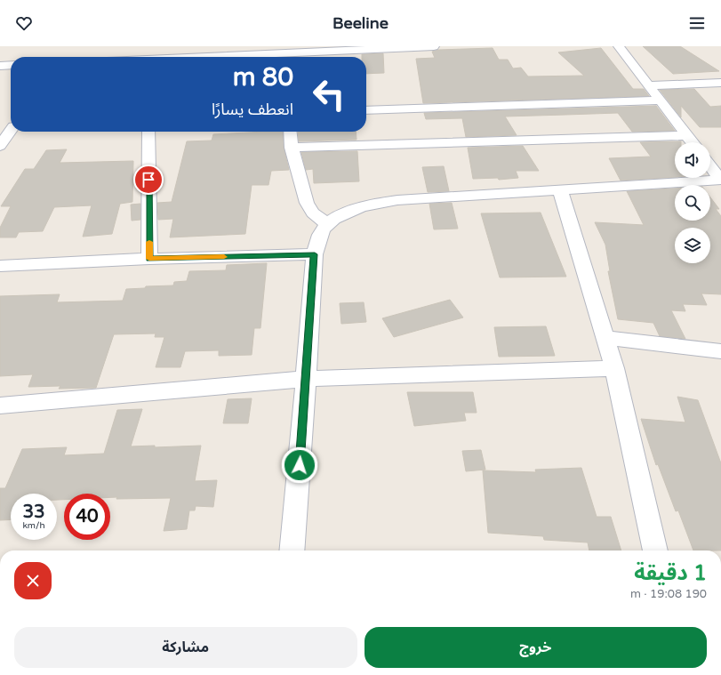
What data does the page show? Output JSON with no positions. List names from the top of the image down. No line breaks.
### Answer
{"page":{"header":"Beeline","turn":["80 m","انعطف يسارًا"],"speed":"33 km/h","limit":"40","heading":["1 دقيقة","190 m · 19:08"],"buttons":["خروج","مشاركة"]}}
